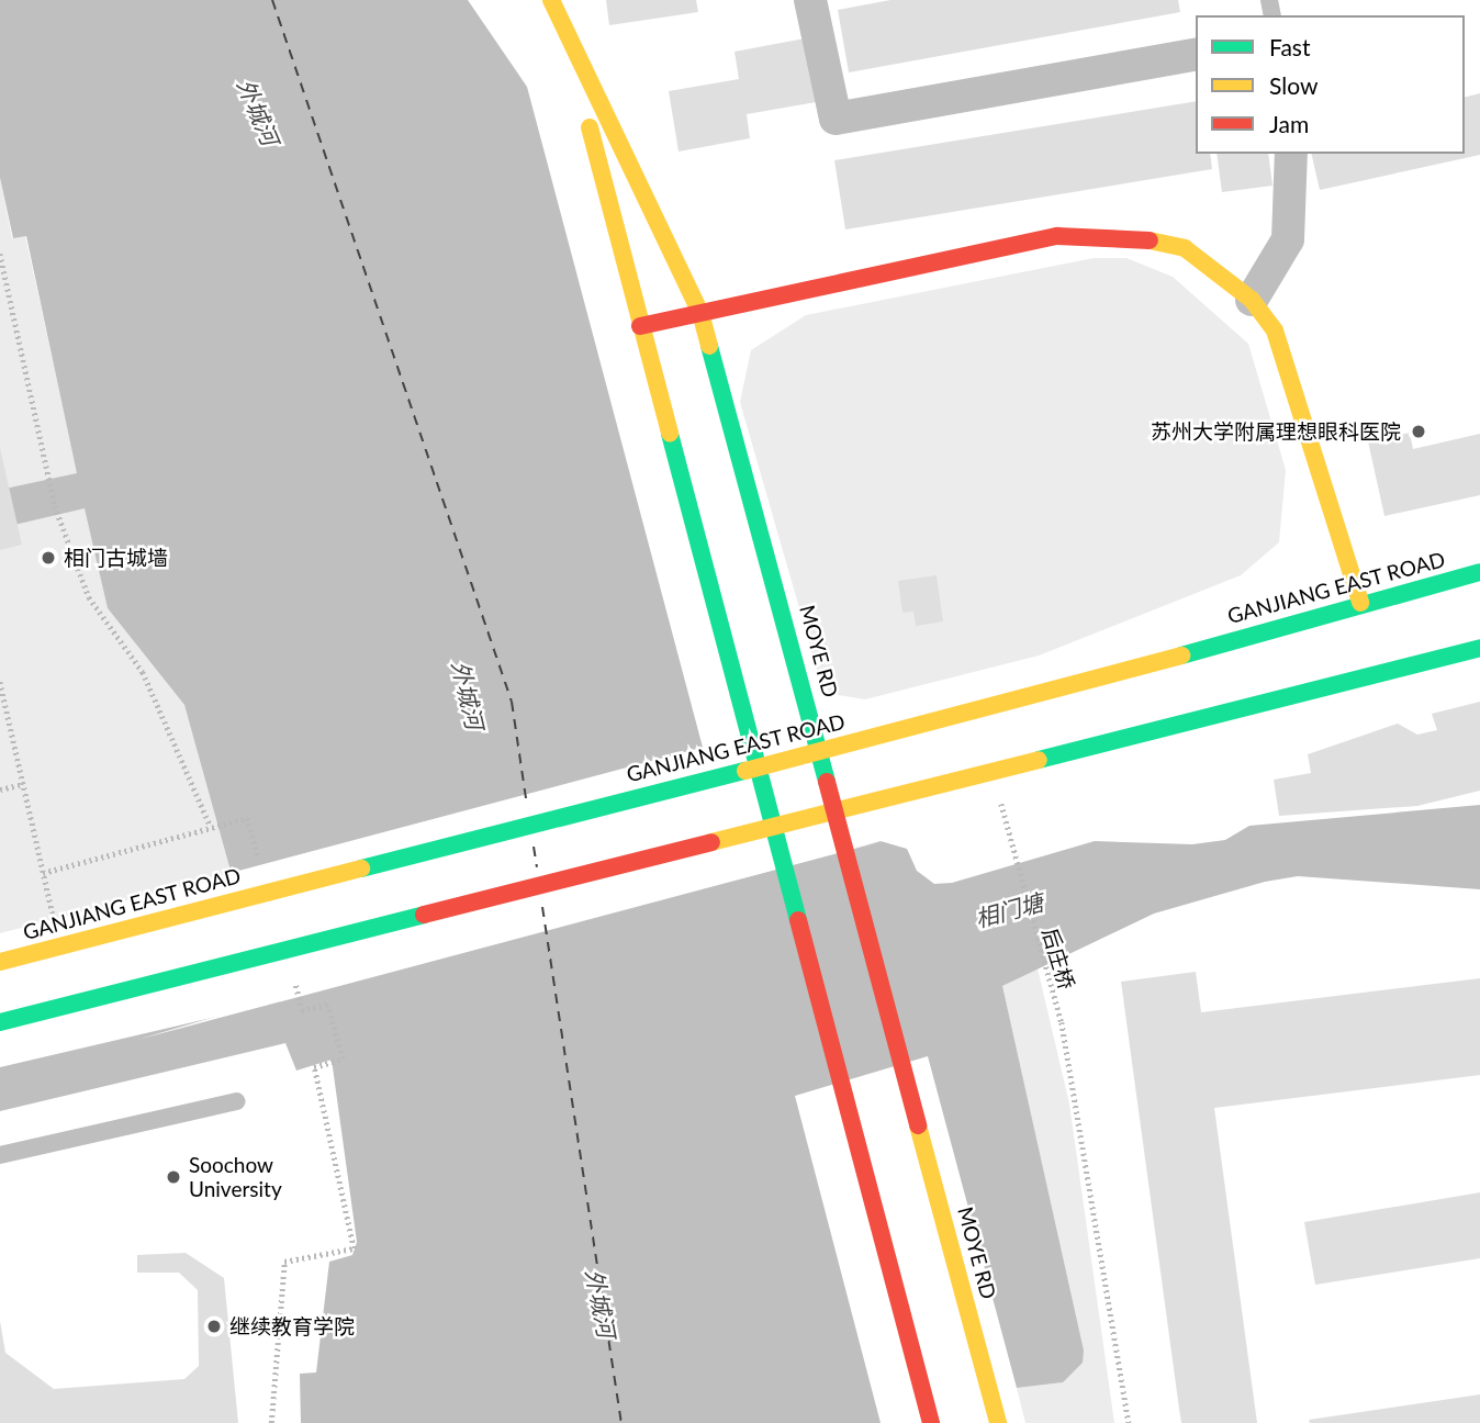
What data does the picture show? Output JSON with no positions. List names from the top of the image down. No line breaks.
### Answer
{"streets":{"main road":["GANJIANG EAST ROAD","MOYE RD"],"path":["后庄桥"]},"water":["外城河","相门塘"],"places":["苏州大学附属理想眼科医院","相门古城墙","Soochow University","继续教育学院"],"legend":["Fast","Slow","Jam"]}
